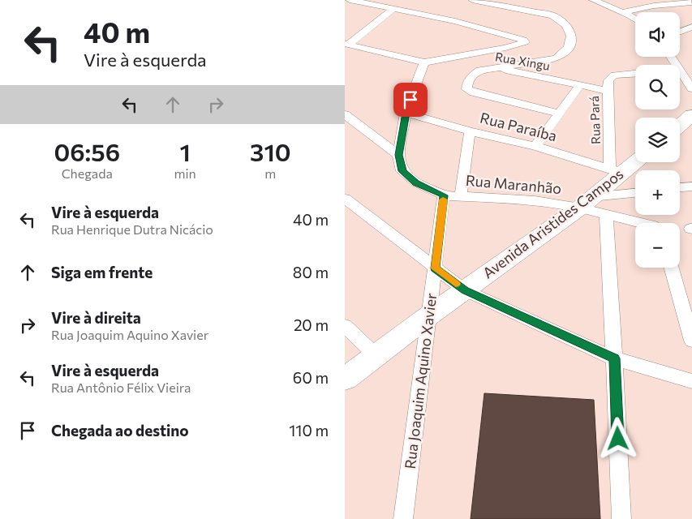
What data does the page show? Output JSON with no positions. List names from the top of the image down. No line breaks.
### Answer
{"streets":{"highway":["Avenida Aristides Campos"],"street":["Rua Xingu","Rua Pará","Rua Paraíba","Rua Maranhão","Rua Joaquim Aquino Xavier"]},"crossings":[["Rua Xingu","Rua Pará"],["Rua Pará","Rua Paraíba"],["Rua Pará","Avenida Aristides Campos"],["Rua Paraíba","Avenida Aristides Campos"],["Rua Maranhão","Avenida Aristides Campos"],["Rua Maranhão","Rua Joaquim Aquino Xavier"],["Avenida Aristides Campos","Rua Joaquim Aquino Xavier"]],"page":{"turn":["40 m","Vire à esquerda"],"map_buttons":["+","−"],"eta":["06:56","Chegada","1","min","310","m"],"list":[{"name":"Vire à esquerda","note":"Rua Henrique Dutra Nicácio","value":"40 m"},{"name":"Siga em frente","value":"80 m"},{"name":"Vire à direita","note":"Rua Joaquim Aquino Xavier","value":"20 m"},{"name":"Vire à esquerda","note":"Rua Antônio Félix Vieira","value":"60 m"},{"name":"Chegada ao destino","value":"110 m"}]}}
